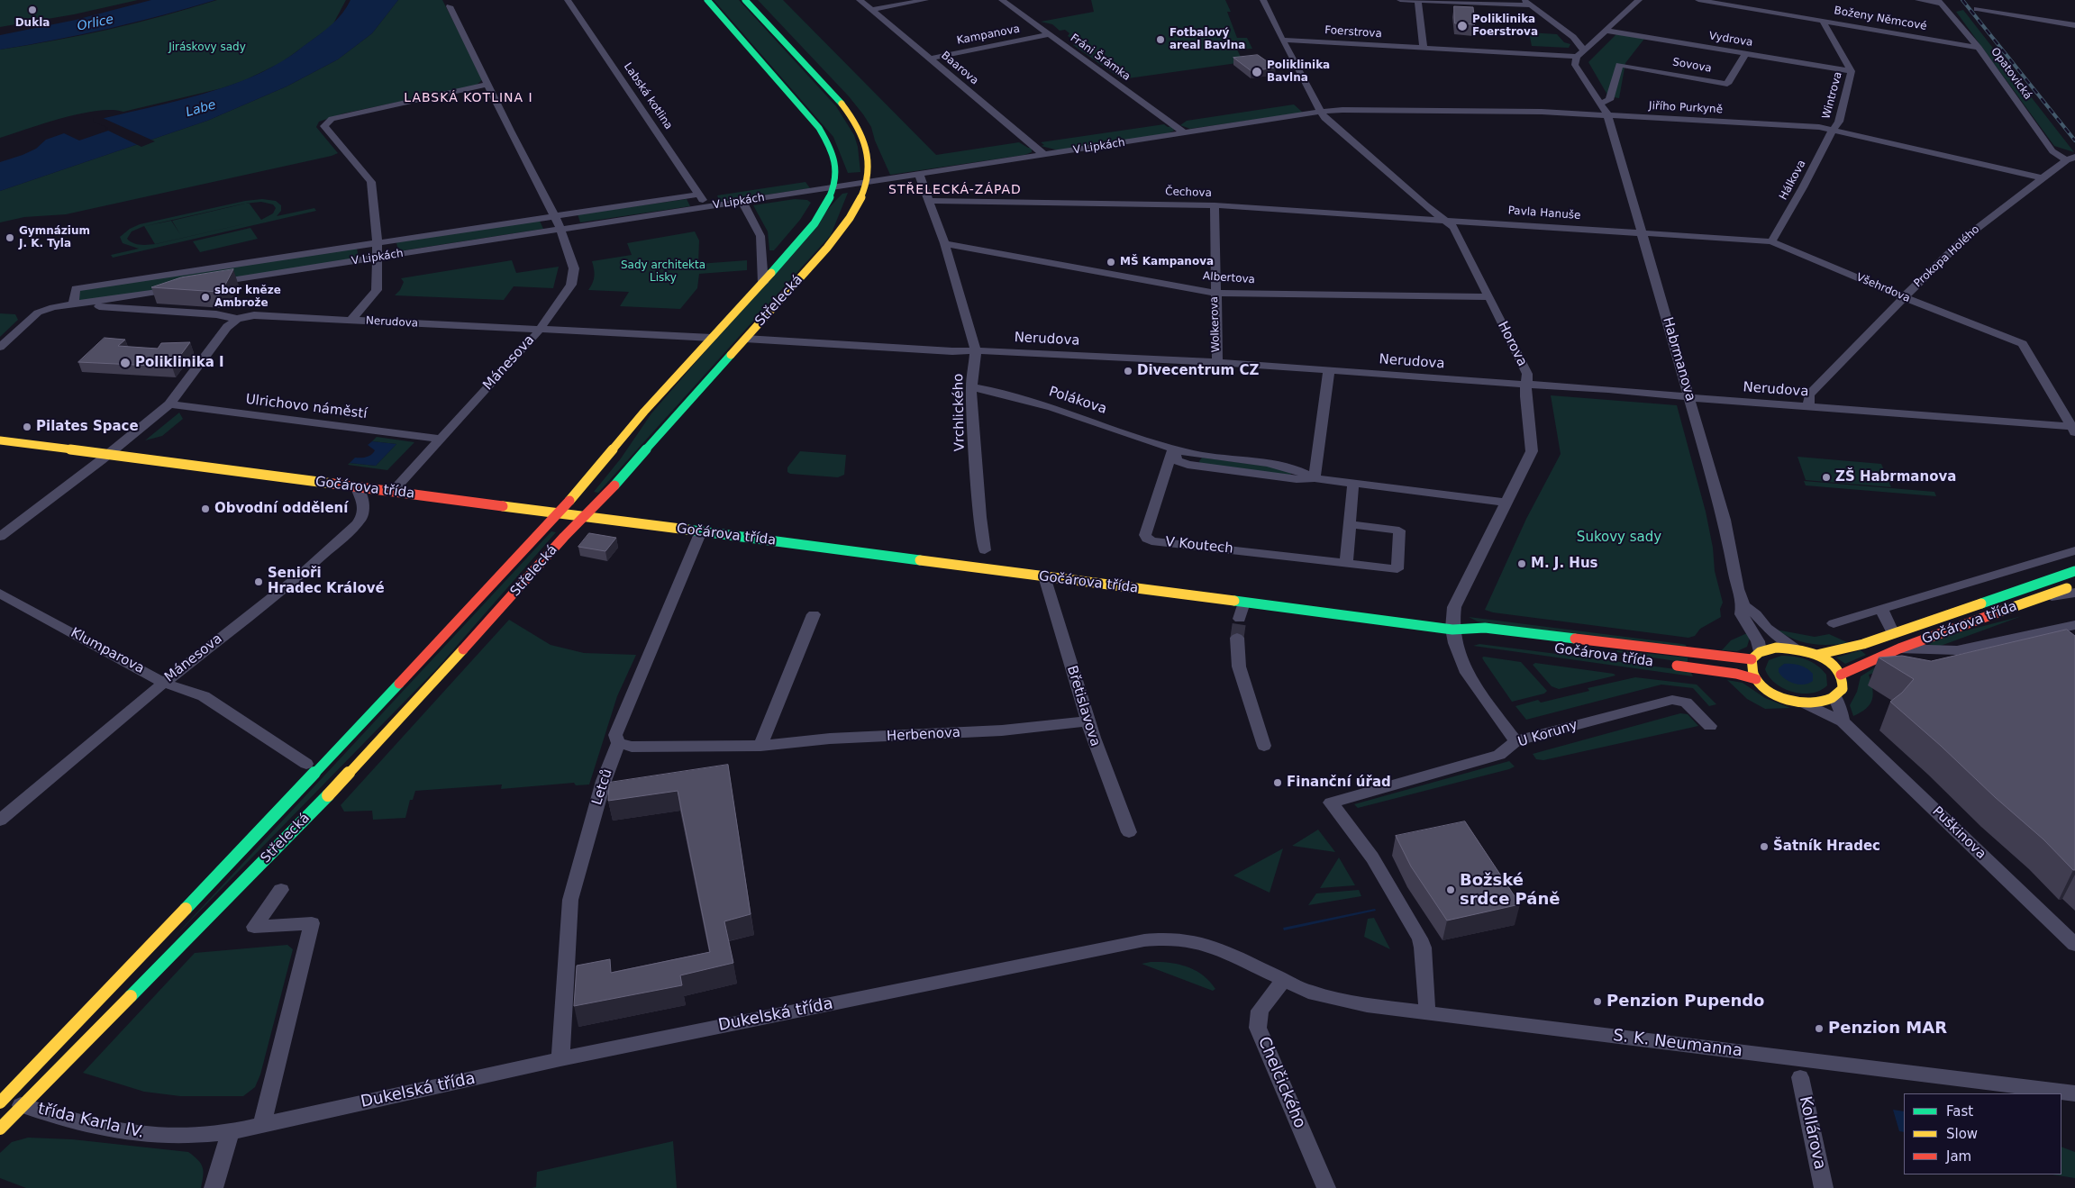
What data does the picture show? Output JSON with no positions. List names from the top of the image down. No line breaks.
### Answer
{"streets":{"main road":["Střelecká","Gočárova třída"],"street":["Boženy Němcové","Foerstrova","Kampanova","Vydrova","Fráni Šrámka","Sovova","Baarova","Opatovická","Wintrova","Labská kotlina","Jiřího Purkyně","V Lipkách","Hálkova","Čechova","Pavla Hanuše","Prokopa Holého","Albertova","Všehrdova","Nerudova","Wolkerova","Horova","Habrmanova","Mánesova","Polákova","Ulrichovo náměstí","Vrchlického","V Koutech","Klumparova","Břetislavova","U Koruny","Herbenova","Letců","Puškinova","Dukelská třída","S. K. Neumanna","Chelčického","třída Karla IV.","Kollárova"]},"crossings":[["Boženy Němcové","Opatovická"],["Boženy Němcové","Wintrova"],["Foerstrova","Horova"],["Kampanova","Fráni Šrámka"],["Kampanova","Baarova"],["Vydrova","Sovova"],["Vydrova","Wintrova"],["Fráni Šrámka","V Lipkách"],["Baarova","V Lipkách"],["Opatovická","Prokopa Holého"],["Wintrova","Jiřího Purkyně"],["Wintrova","Hálkova"],["Labská kotlina","V Lipkách"],["Jiřího Purkyně","V Lipkách"],["Jiřího Purkyně","Hálkova"],["Jiřího Purkyně","Prokopa Holého"],["Jiřího Purkyně","Horova"],["Jiřího Purkyně","Habrmanova"],["V Lipkách","Střelecká"],["V Lipkách","Nerudova"],["V Lipkách","Horova"],["V Lipkách","Mánesova"],["V Lipkách","Vrchlického"],["Hálkova","Všehrdova"],["Čechova","Pavla Hanuše"],["Čechova","Wolkerova"],["Čechova","Horova"],["Čechova","Vrchlického"],["Pavla Hanuše","Všehrdova"],["Pavla Hanuše","Horova"],["Pavla Hanuše","Habrmanova"],["Prokopa Holého","Všehrdova"],["Prokopa Holého","Nerudova"],["Albertova","Wolkerova"],["Albertova","Horova"],["Albertova","Vrchlického"],["Všehrdova","Nerudova"],["Všehrdova","Habrmanova"],["Střelecká","Nerudova"],["Střelecká","Gočárova třída"],["Střelecká","třída Karla IV."],["Nerudova","Wolkerova"],["Nerudova","Horova"],["Nerudova","Habrmanova"],["Nerudova","Mánesova"],["Nerudova","Vrchlického"],["Horova","Gočárova třída"],["Habrmanova","Gočárova třída"],["Mánesova","Ulrichovo náměstí"],["Mánesova","Gočárova třída"],["Mánesova","Klumparova"],["Polákova","Vrchlického"],["Polákova","V Koutech"],["Gočárova třída","Břetislavova"],["Gočárova třída","Letců"],["Břetislavova","Herbenova"],["U Koruny","S. K. Neumanna"],["Herbenova","Letců"],["Letců","Dukelská třída"],["Dukelská třída","S. K. Neumanna"],["Dukelská třída","Chelčického"],["Dukelská třída","třída Karla IV."],["S. K. Neumanna","Chelčického"]],"districts":["LABSKÁ KOTLINA I","STŘELECKÁ-ZÁPAD"],"water":["Orlice","Labe"],"parks":["Jiráskovy sady","Sady architekta Lisky","Sukovy sady"],"places":["Dukla","Poliklinika Foerstrova","Fotbalový areal Bavlna","Poliklinika Bavlna","Gymnázium J. K. Tyla","MŠ Kampanova","sbor kněze Ambrože","Poliklinika I","Divecentrum CZ","Pilates Space","ZŠ Habrmanova","Obvodní oddělení","M. J. Hus","Senioři Hradec Králové","Finanční úřad","Šatník Hradec","Božské srdce Páně","Penzion Pupendo","Penzion MAR"],"legend":["Fast","Slow","Jam"]}
